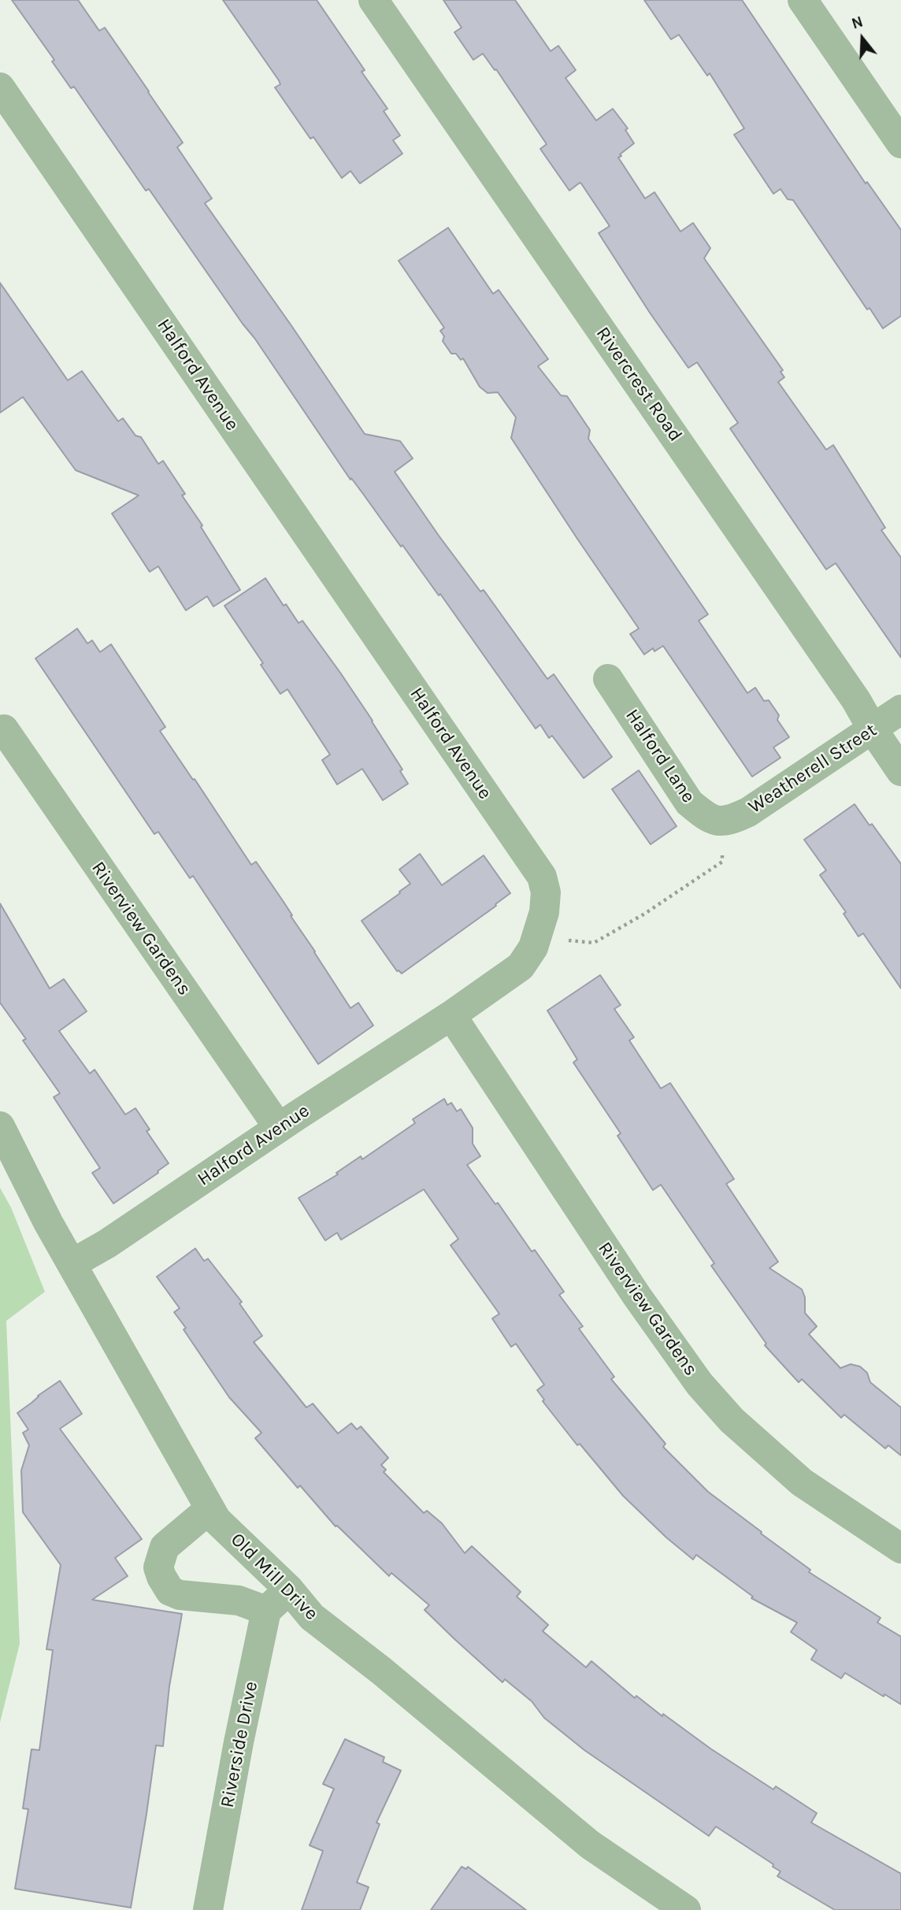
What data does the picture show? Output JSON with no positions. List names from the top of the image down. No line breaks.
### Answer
{"streets":{"street":["Halford Avenue","Rivercrest Road","Halford Lane","Weatherell Street","Riverview Gardens","Old Mill Drive","Riverside Drive"]},"crossings":[["Halford Avenue","Riverview Gardens"],["Halford Avenue","Old Mill Drive"],["Rivercrest Road","Weatherell Street"],["Halford Lane","Weatherell Street"]],"north":"top"}
